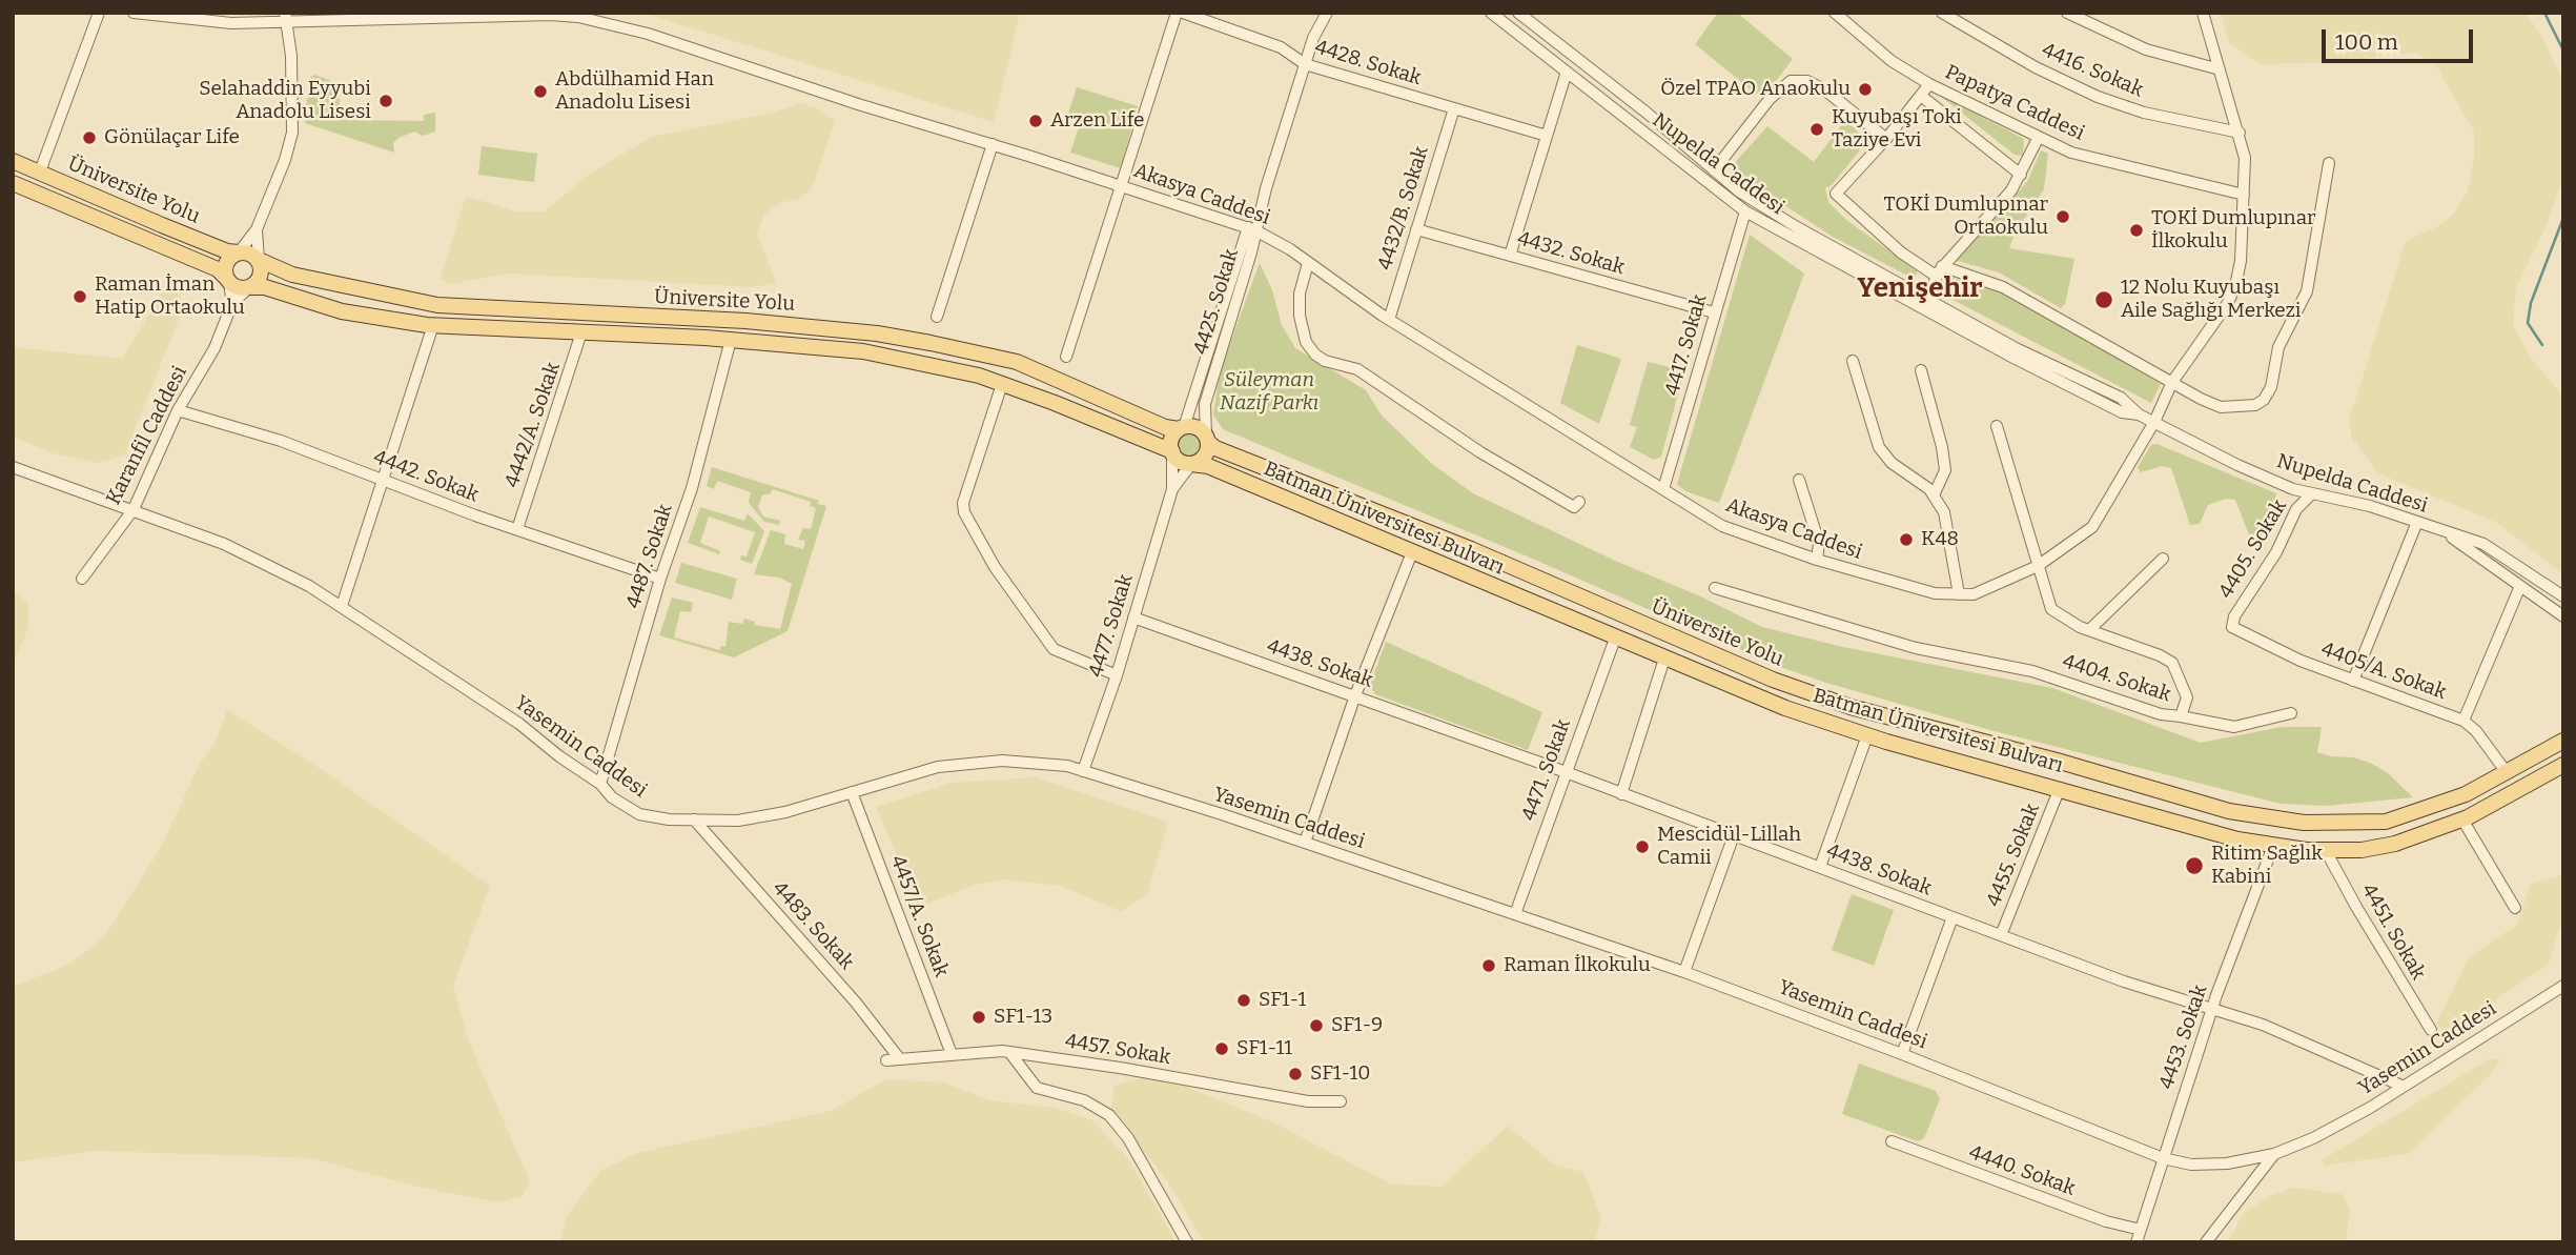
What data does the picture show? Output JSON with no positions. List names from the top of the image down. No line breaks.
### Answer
{"streets":{"main road":["Üniversite Yolu","Batman Üniversitesi Bulvarı"],"street":["4428. Sokak","4416. Sokak","Papatya Caddesi","Nupelda Caddesi","Akasya Caddesi","4432/B. Sokak","4432. Sokak","4425. Sokak","4417. Sokak","4442/A. Sokak","Karanfil Caddesi","4442. Sokak","4405. Sokak","4487. Sokak","4477. Sokak","4438. Sokak","4405/A. Sokak","4404. Sokak","Yasemin Caddesi","4471. Sokak","4455. Sokak","4457/A. Sokak","4483. Sokak","4451. Sokak","4453. Sokak","4457. Sokak","4440. Sokak"]},"crossings":[["4428. Sokak","4432/B. Sokak"],["4428. Sokak","4425. Sokak"],["4416. Sokak","Akasya Caddesi"],["Papatya Caddesi","Akasya Caddesi"],["Nupelda Caddesi","Akasya Caddesi"],["Nupelda Caddesi","4417. Sokak"],["Nupelda Caddesi","4405. Sokak"],["Üniversite Yolu","4425. Sokak"],["Üniversite Yolu","Batman Üniversitesi Bulvarı"],["Üniversite Yolu","4405/A. Sokak"],["Akasya Caddesi","4432/B. Sokak"],["Akasya Caddesi","4425. Sokak"],["Akasya Caddesi","4417. Sokak"],["Akasya Caddesi","4404. Sokak"],["4432/B. Sokak","4432. Sokak"],["4432. Sokak","4417. Sokak"],["4425. Sokak","Batman Üniversitesi Bulvarı"],["4442/A. Sokak","4442. Sokak"],["Karanfil Caddesi","4442. Sokak"],["Karanfil Caddesi","Yasemin Caddesi"],["4442. Sokak","4487. Sokak"],["Batman Üniversitesi Bulvarı","4471. Sokak"],["Batman Üniversitesi Bulvarı","4455. Sokak"],["Batman Üniversitesi Bulvarı","4451. Sokak"],["Batman Üniversitesi Bulvarı","4453. Sokak"],["4405. Sokak","4405/A. Sokak"],["4487. Sokak","Yasemin Caddesi"],["4477. Sokak","4438. Sokak"],["4477. Sokak","Yasemin Caddesi"],["4438. Sokak","Yasemin Caddesi"],["4438. Sokak","4471. Sokak"],["4438. Sokak","4455. Sokak"],["4438. Sokak","4453. Sokak"],["Yasemin Caddesi","4471. Sokak"],["Yasemin Caddesi","4457/A. Sokak"],["Yasemin Caddesi","4483. Sokak"],["Yasemin Caddesi","4453. Sokak"],["4457/A. Sokak","4457. Sokak"],["4483. Sokak","4457. Sokak"],["4453. Sokak","4440. Sokak"]],"districts":["Yenişehir"],"parks":["Süleyman Nazif Parkı"],"places":["Özel TPAO Anaokulu","Abdülhamid Han Anadolu Lisesi","Selahaddin Eyyubi Anadolu Lisesi","Arzen Life","Kuyubaşı Toki Taziye Evi","Gönülaçar Life","TOKİ Dumlupınar Ortaokulu","TOKİ Dumlupınar İlkokulu","Raman İman Hatip Ortaokulu","12 Nolu Kuyubaşı Aile Sağlığı Merkezi","K48","Mescidül-Lillah Camii","Ritim Sağlık Kabini","Raman İlkokulu","SF1-1","SF1-13","SF1-9","SF1-11","SF1-10"],"scale_bar":"100 m"}
